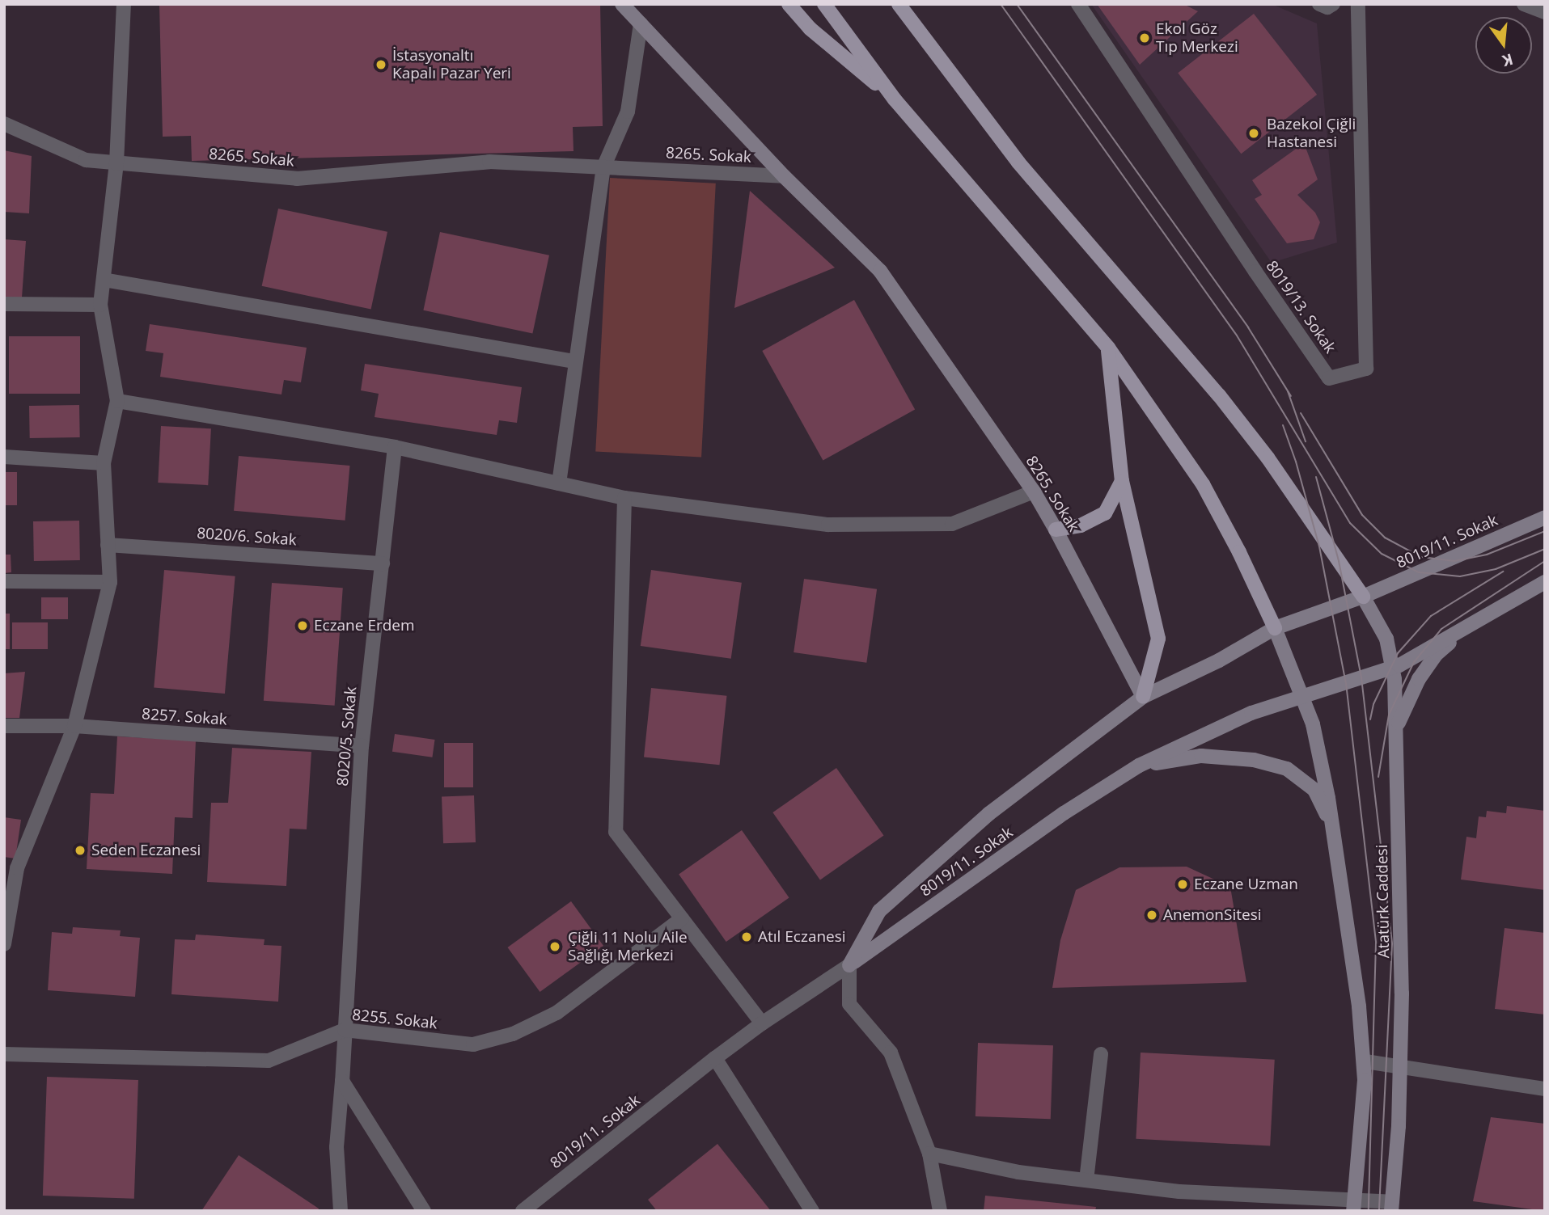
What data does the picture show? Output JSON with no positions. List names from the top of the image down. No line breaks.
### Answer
{"streets":{"street":["8265. Sokak","8019/13. Sokak","8020/6. Sokak","8019/11. Sokak","8257. Sokak","8020/5. Sokak","Atatürk Caddesi","8255. Sokak"]},"crossings":[["8265. Sokak","8019/11. Sokak"],["8020/6. Sokak","8020/5. Sokak"],["8019/11. Sokak","Atatürk Caddesi"],["8257. Sokak","8020/5. Sokak"],["8020/5. Sokak","8255. Sokak"]],"places":["Ekol Göz Tıp Merkezi","İstasyonaltı Kapalı Pazar Yeri","Bazekol Çiğli Hastanesi","Eczane Erdem","Seden Eczanesi","Eczane Uzman","AnemonSitesi","Atıl Eczanesi","Çiğli 11 Nolu Aile Sağlığı Merkezi"],"north":"bottom"}
